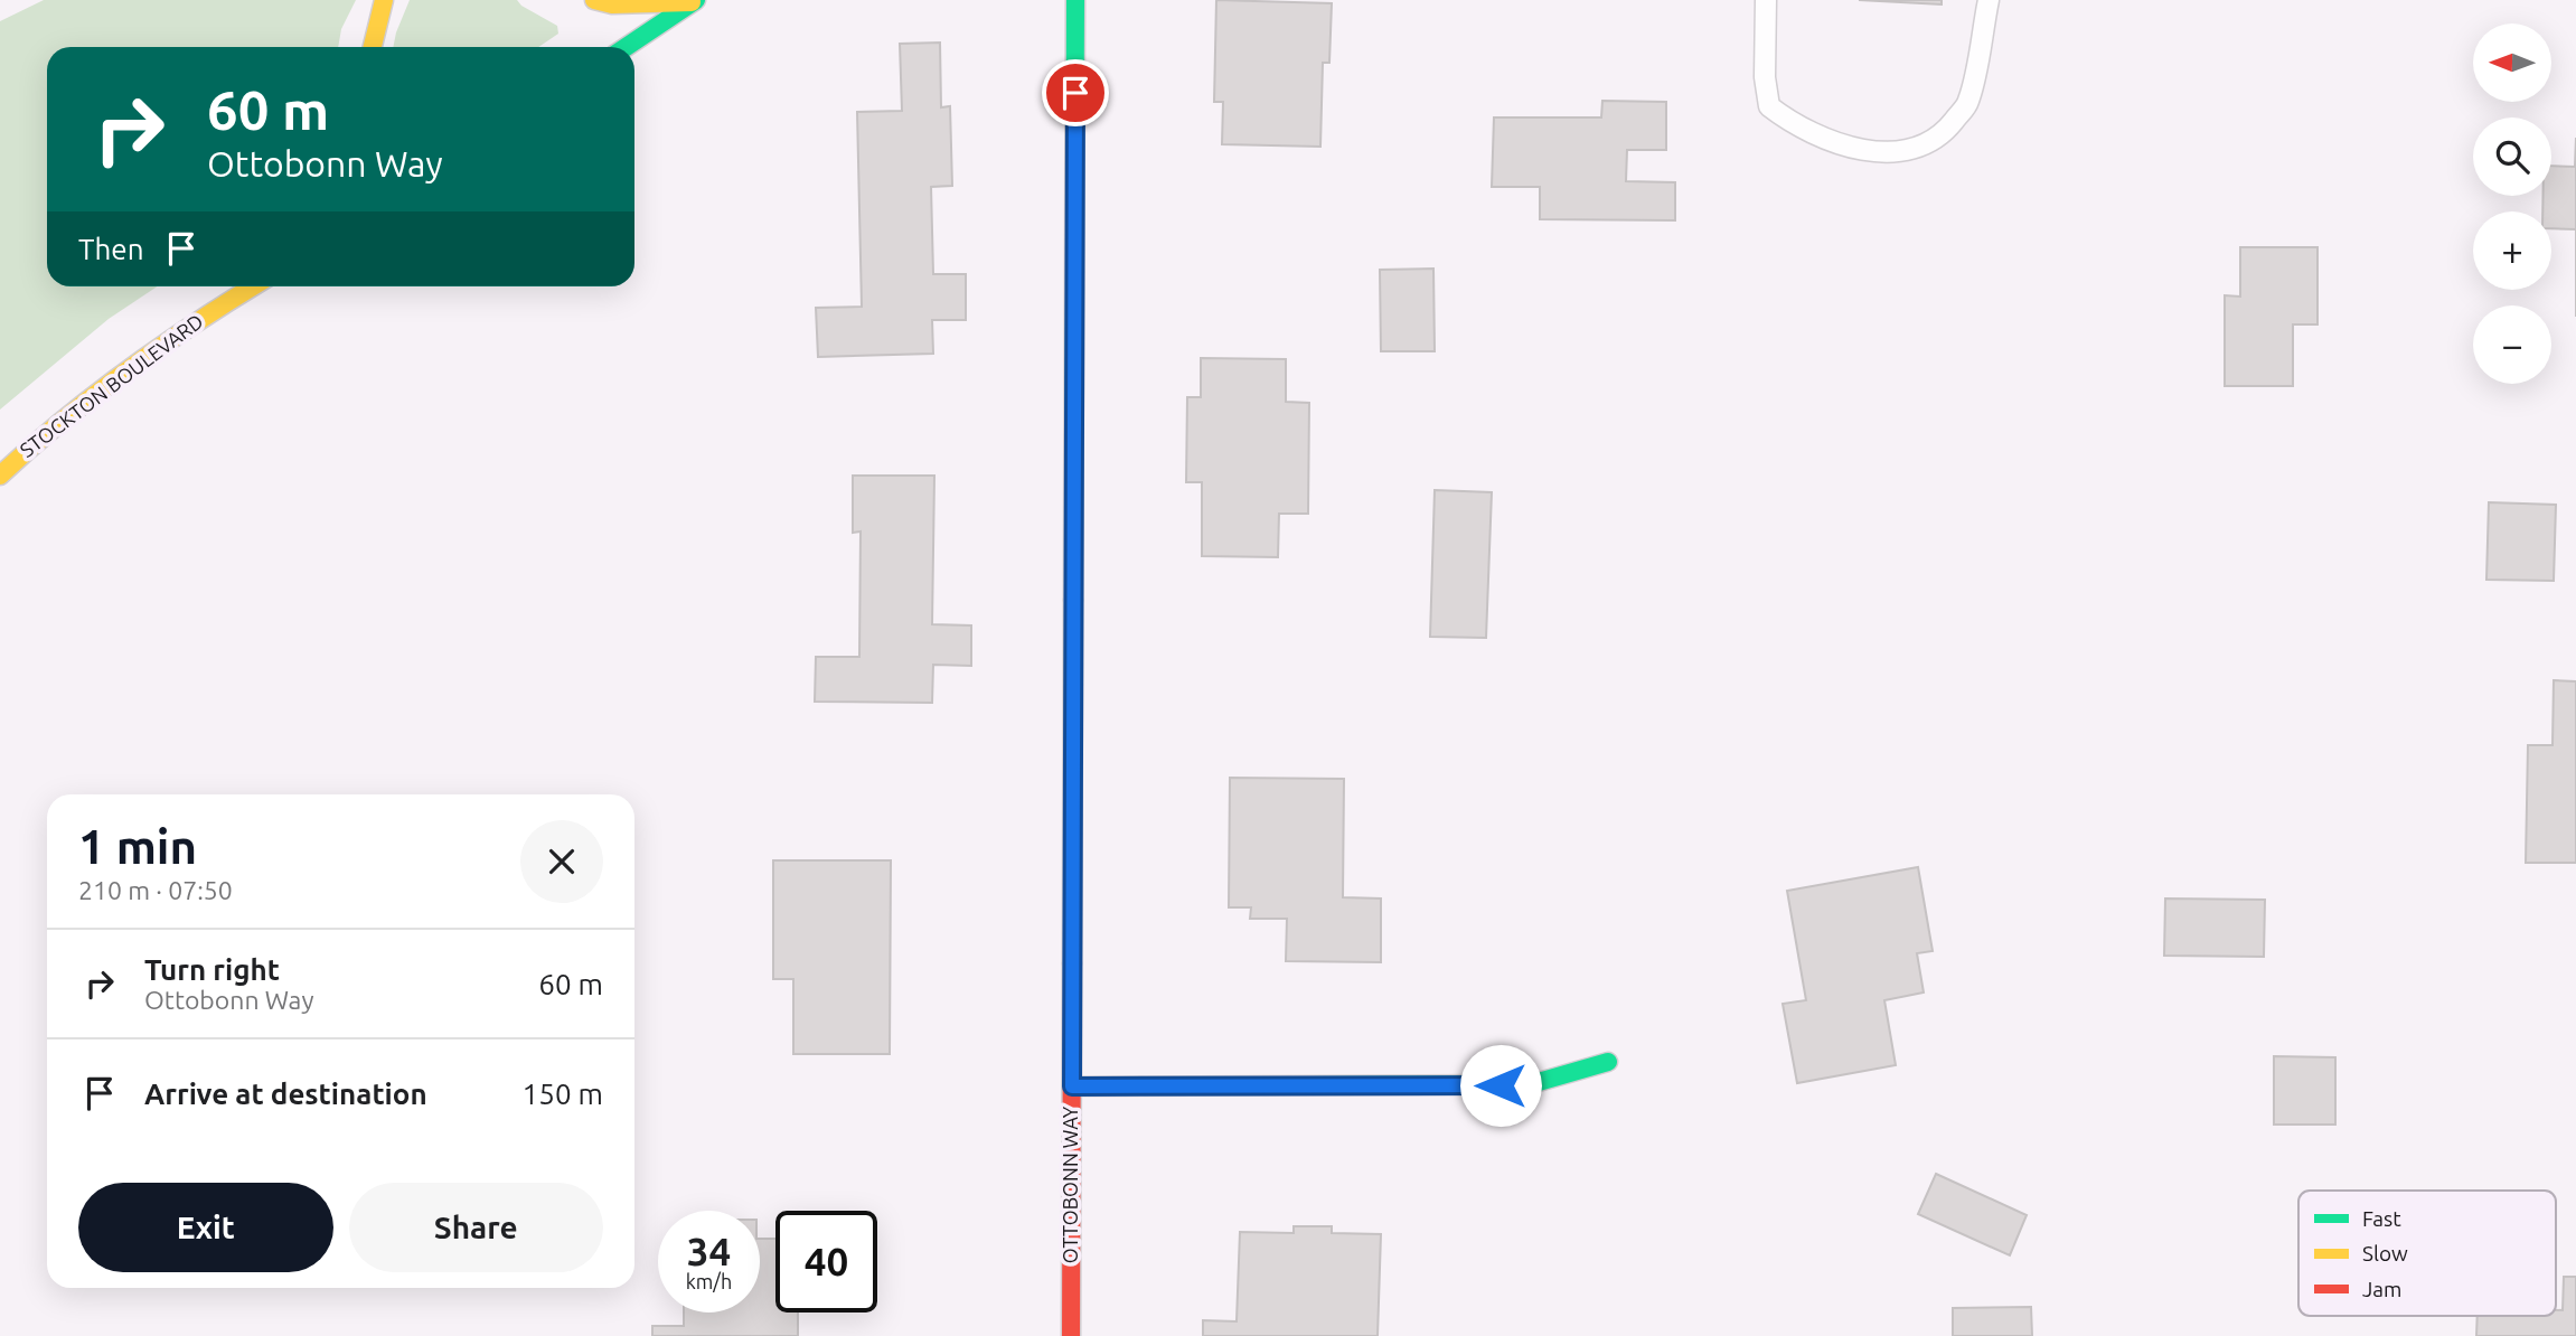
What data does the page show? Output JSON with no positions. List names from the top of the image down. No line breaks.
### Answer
{"streets":{"main road":["STOCKTON BOULEVARD","OTTOBONN WAY"]},"legend":["Fast","Slow","Jam"],"north":"left","page":{"map_buttons":["+","−"],"turn":["60 m","Ottobonn Way"],"then":"Then","heading":["1 min","210 m · 07:50"],"list":[{"name":"Turn right","note":"Ottobonn Way","value":"60 m"},{"name":"Arrive at destination","value":"150 m"}],"buttons":["Exit","Share"],"speed":"34 km/h","limit":"40"}}
